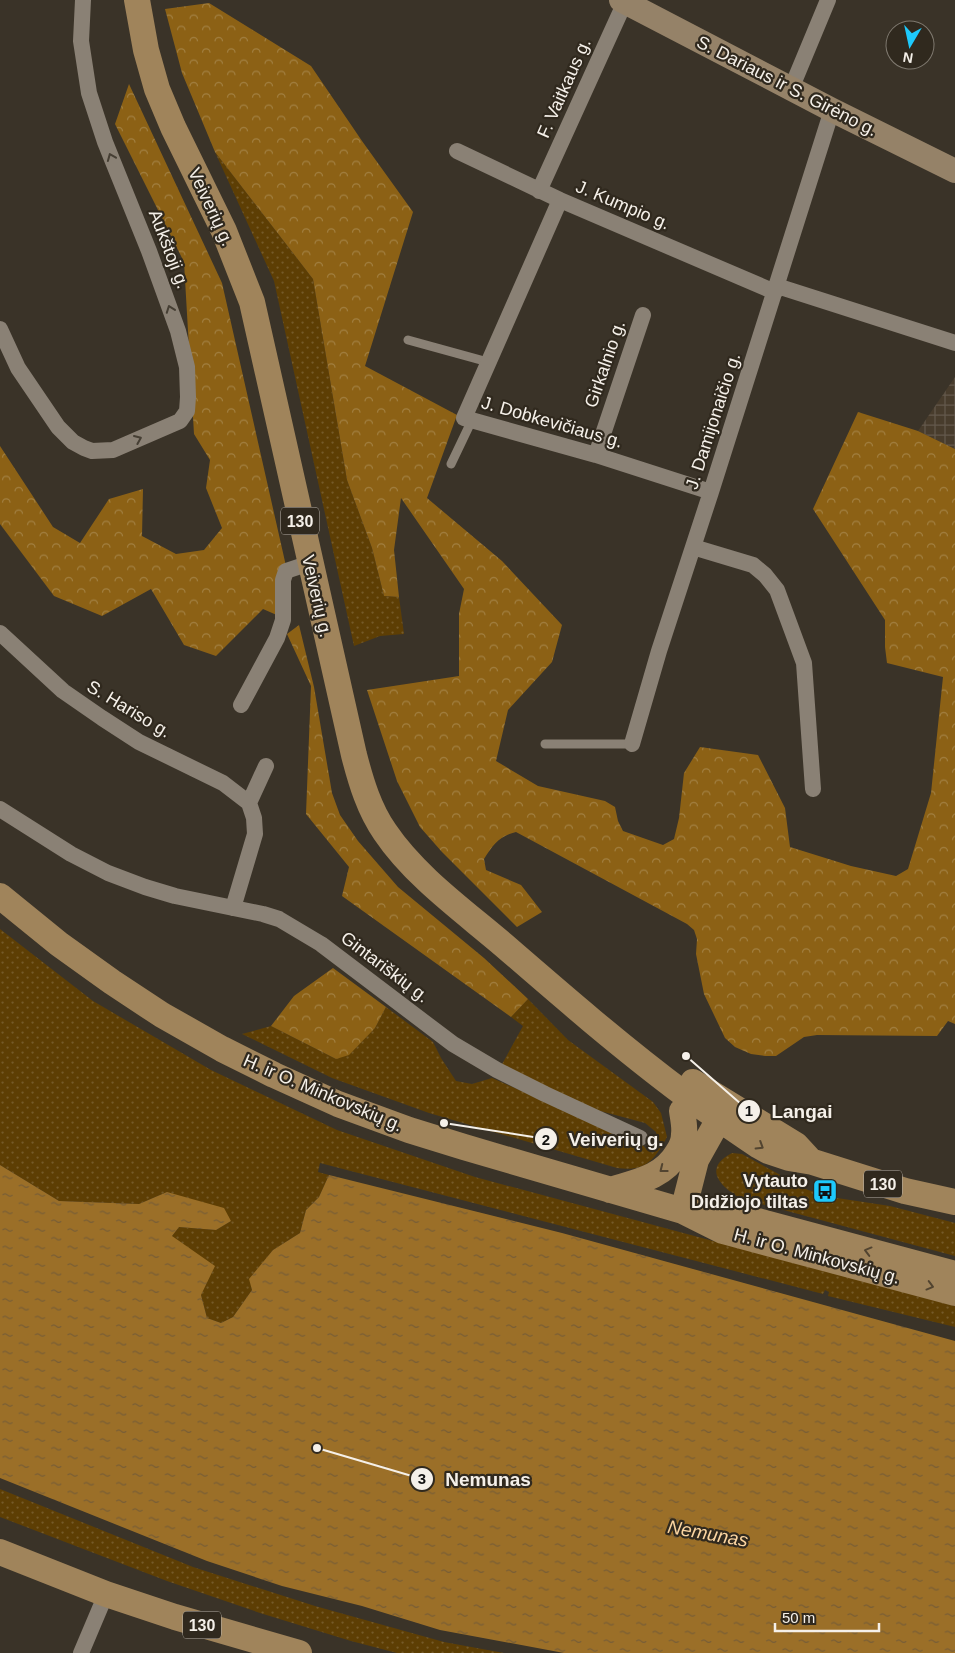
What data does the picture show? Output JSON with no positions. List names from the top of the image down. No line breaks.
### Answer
{"streets":{"main road":["Veiverių g.","130","H. ir O. Minkovskių g."],"street":["S. Dariaus ir S. Girėno g.","F. Vaitkaus g.","J. Kumpio g.","Aukštoji g.","Girkalnio g.","J. Damijonaičio g.","J. Dobkevičiaus g.","S. Hariso g.","Gintariškių g."]},"crossings":[["S. Dariaus ir S. Girėno g.","F. Vaitkaus g."],["S. Dariaus ir S. Girėno g.","J. Damijonaičio g."],["F. Vaitkaus g.","J. Kumpio g."],["J. Kumpio g.","J. Damijonaičio g."],["J. Kumpio g.","J. Dobkevičiaus g."],["Girkalnio g.","J. Dobkevičiaus g."],["J. Damijonaičio g.","J. Dobkevičiaus g."]],"water":["Nemunas"],"places":{"other":["Langai","Veiverių g.","Nemunas"],"bus stop":["Vytauto Didžiojo tiltas"]},"scale_bar":"50 m","north":"bottom"}
